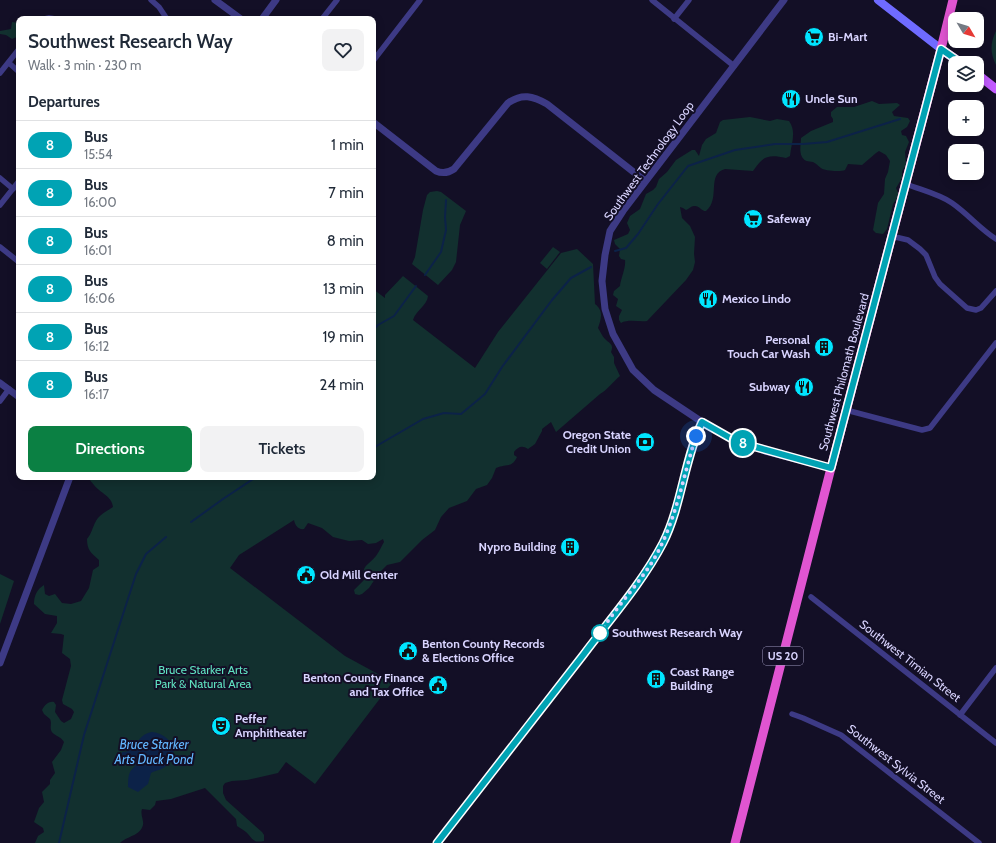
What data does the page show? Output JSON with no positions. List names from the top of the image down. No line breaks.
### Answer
{"streets":{"highway":["Southwest Philomath Boulevard","US 20"],"street":["Southwest Technology Loop","Southwest Timian Street","Southwest Sylvia Street"]},"crossings":[["Southwest Technology Loop","Southwest Philomath Boulevard"]],"water":["Bruce Starker Arts Duck Pond"],"parks":["Bruce Starker Arts Park & Natural Area"],"places":{"supermarket":["Bi-Mart","Safeway"],"restaurant":["Uncle Sun","Mexico Lindo","Subway"],"building":["Personal Touch Car Wash","Nypro Building","Coast Range Building"],"bank":["Oregon State Credit Union"],"public building":["Old Mill Center","Benton County Records & Elections Office","Benton County Finance and Tax Office"],"other":["Southwest Research Way"],"theatre":["Peffer Amphitheater"]},"lines":["bus line 8"],"north":"bottom right","page":{"on_map":"8","map_buttons":["+","−"],"heading":[["Southwest Research Way","Walk · 3 min · 230 m"],"Departures"],"list":[{"mark":"8","name":"Bus","note":"15:54","value":"1 min"},{"mark":"8","name":"Bus","note":"16:00","value":"7 min"},{"mark":"8","name":"Bus","note":"16:01","value":"8 min"},{"mark":"8","name":"Bus","note":"16:06","value":"13 min"},{"mark":"8","name":"Bus","note":"16:12","value":"19 min"},{"mark":"8","name":"Bus","note":"16:17","value":"24 min"}],"buttons":["Directions","Tickets"]}}
